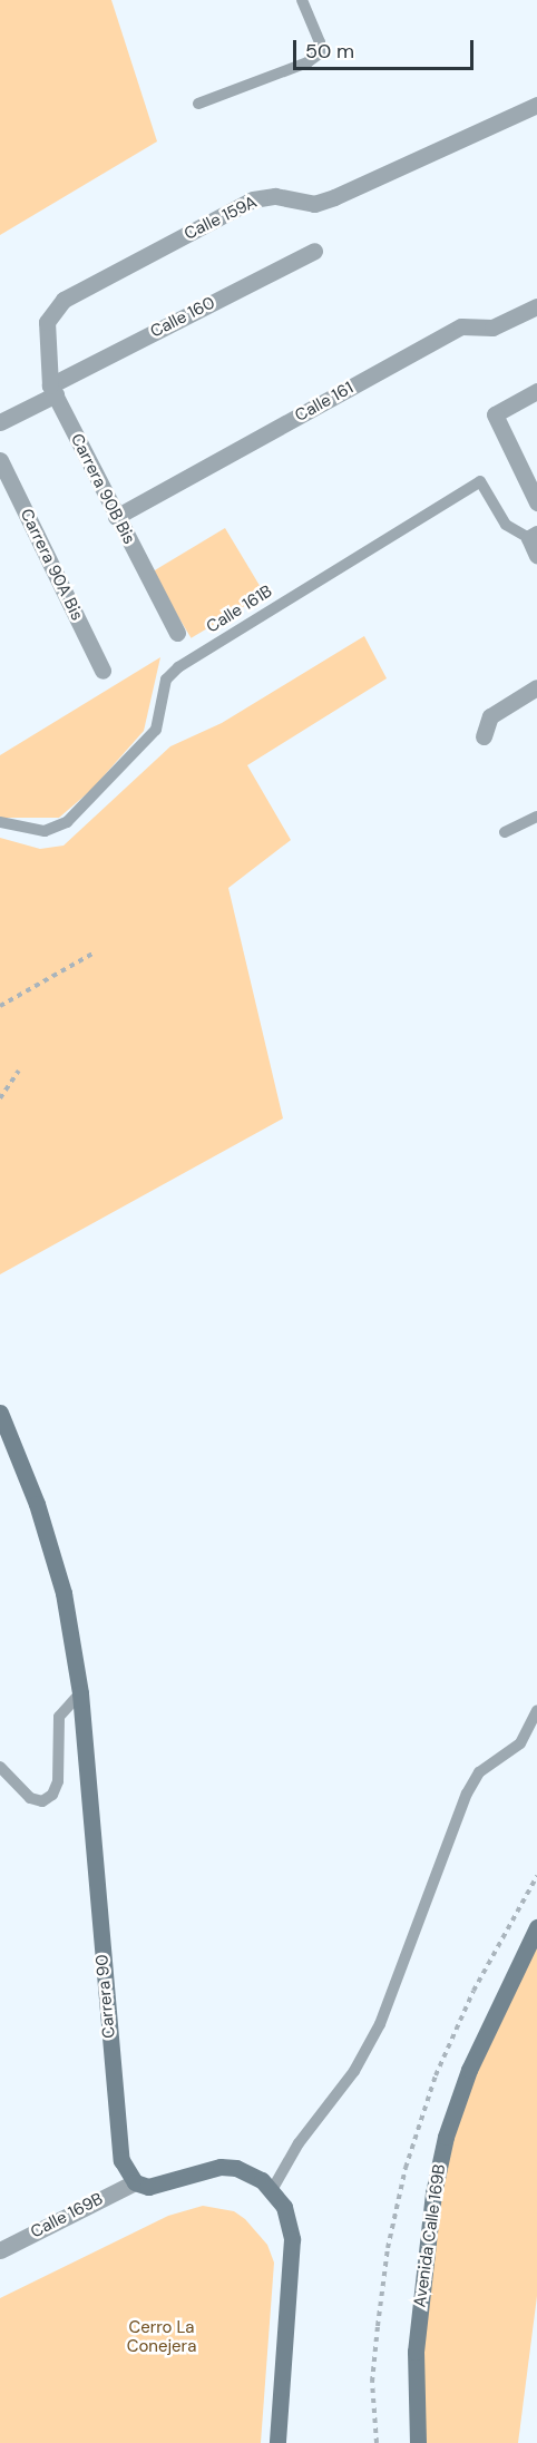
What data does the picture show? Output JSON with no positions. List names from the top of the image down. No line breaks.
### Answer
{"streets":{"street":["Calle 159A","Calle 160","Calle 161","Carrera 90B Bis","Carrera 90A Bis","Carrera 90","Calle 169B","Avenida Calle 169B"],"lane":["Calle 161B"]},"crossings":[["Calle 159A","Carrera 90B Bis"],["Calle 160","Carrera 90B Bis"],["Calle 161","Carrera 90B Bis"],["Carrera 90","Calle 169B"]],"parks":["Cerro La Conejera"],"scale_bar":"50 m"}
